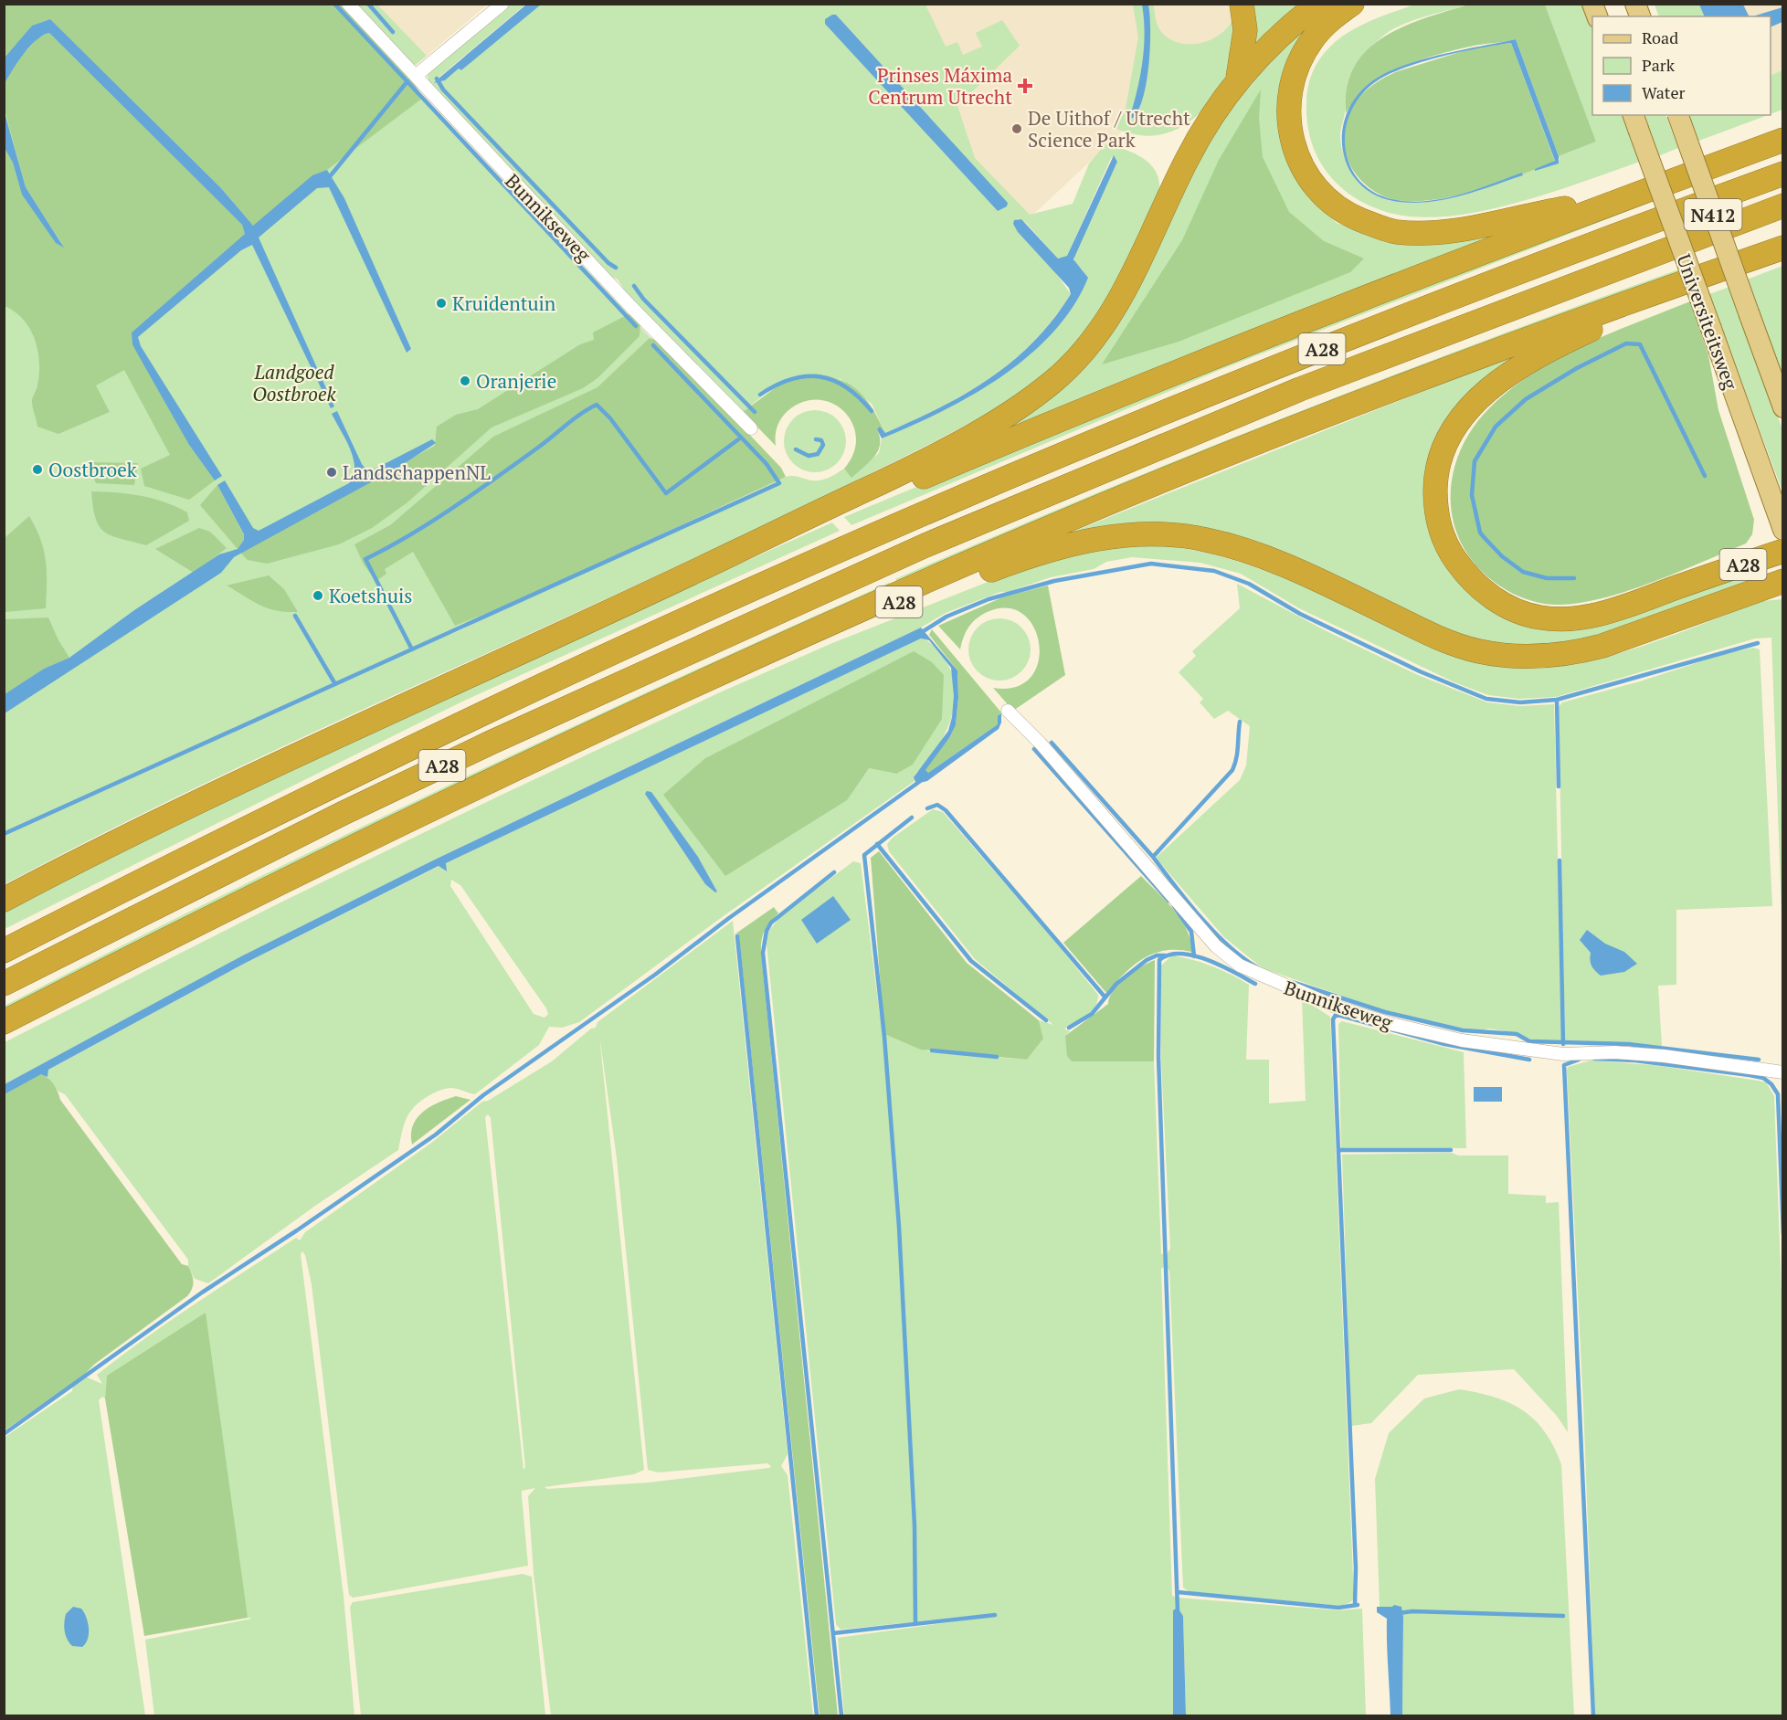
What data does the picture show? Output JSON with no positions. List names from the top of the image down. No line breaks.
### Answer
{"streets":{"highway":["A28"],"main road":["N412","Universiteitsweg"],"street":["Bunnikseweg"]},"parks":["Landgoed Oostbroek"],"places":{"health":["Prinses Máxima Centrum Utrecht"],"other":["De Uithof / Utrecht Science Park","Kruidentuin","Oranjerie","Oostbroek","LandschappenNL","Koetshuis"]},"legend":["Road","Park","Water"]}
